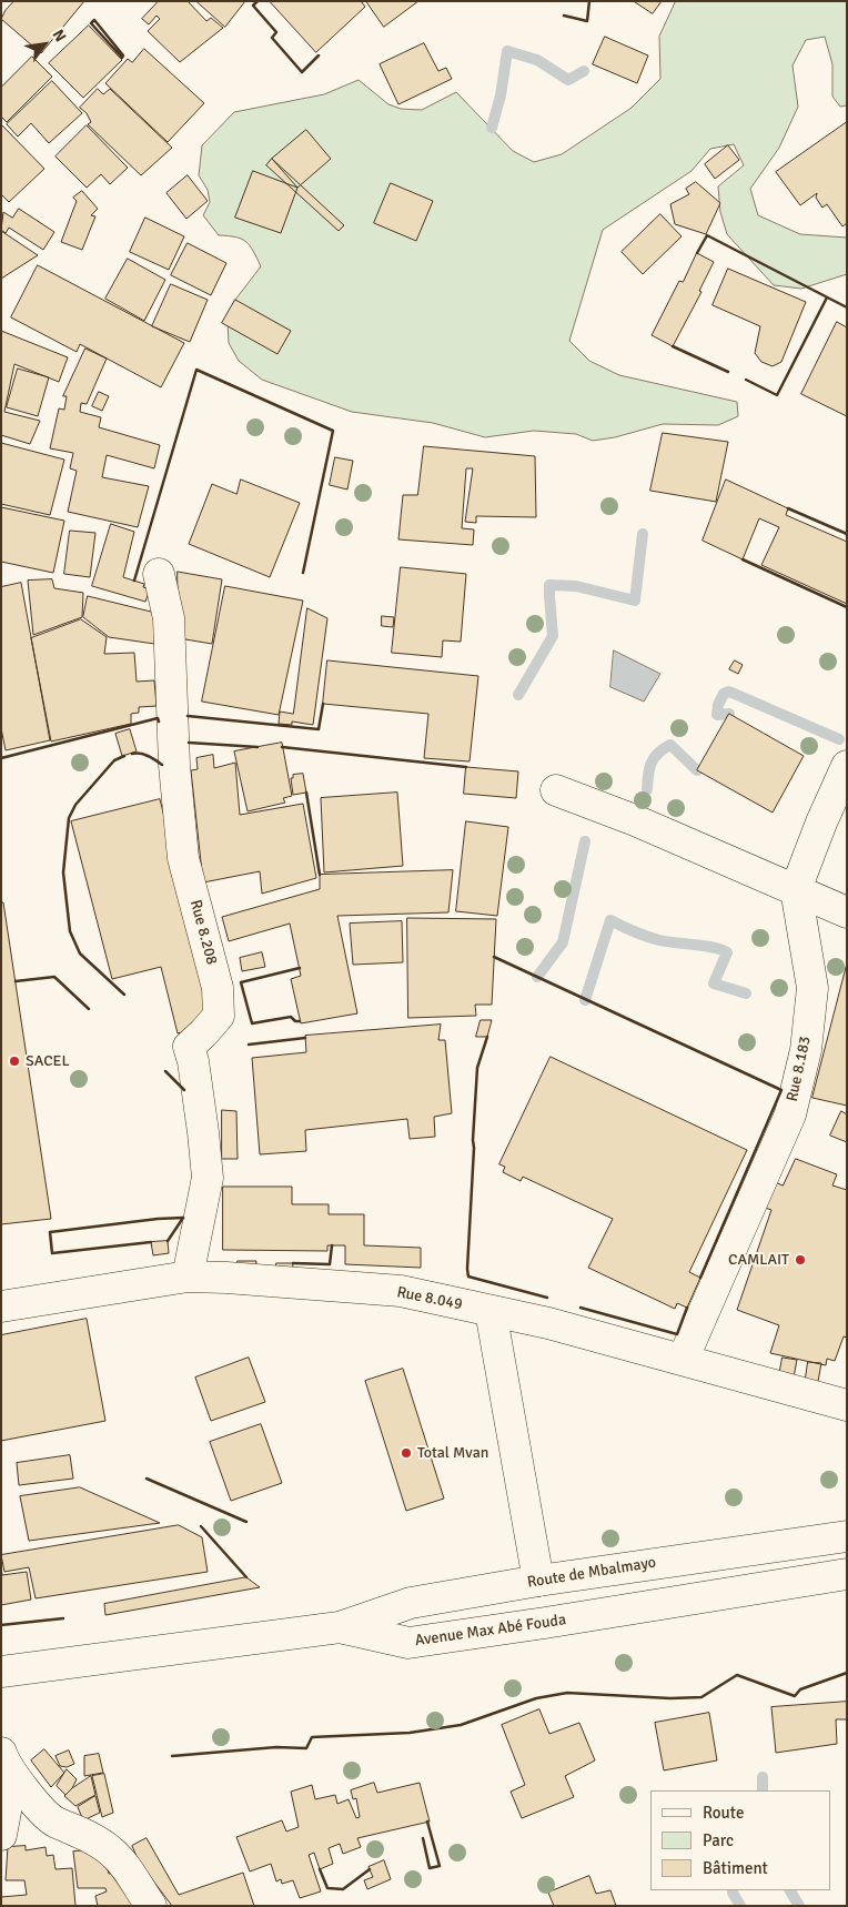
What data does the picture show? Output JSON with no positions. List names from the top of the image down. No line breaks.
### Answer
{"streets":{"main road":["Rue 8.208","Rue 8.183","Rue 8.049","Route de Mbalmayo","Avenue Max Abé Fouda"]},"crossings":[["Rue 8.208","Rue 8.049"],["Rue 8.183","Rue 8.049"],["Route de Mbalmayo","Avenue Max Abé Fouda"]],"places":["SACEL","CAMLAIT","Total Mvan"],"legend":["Route","Parc","Bâtiment"],"north":"top right"}
